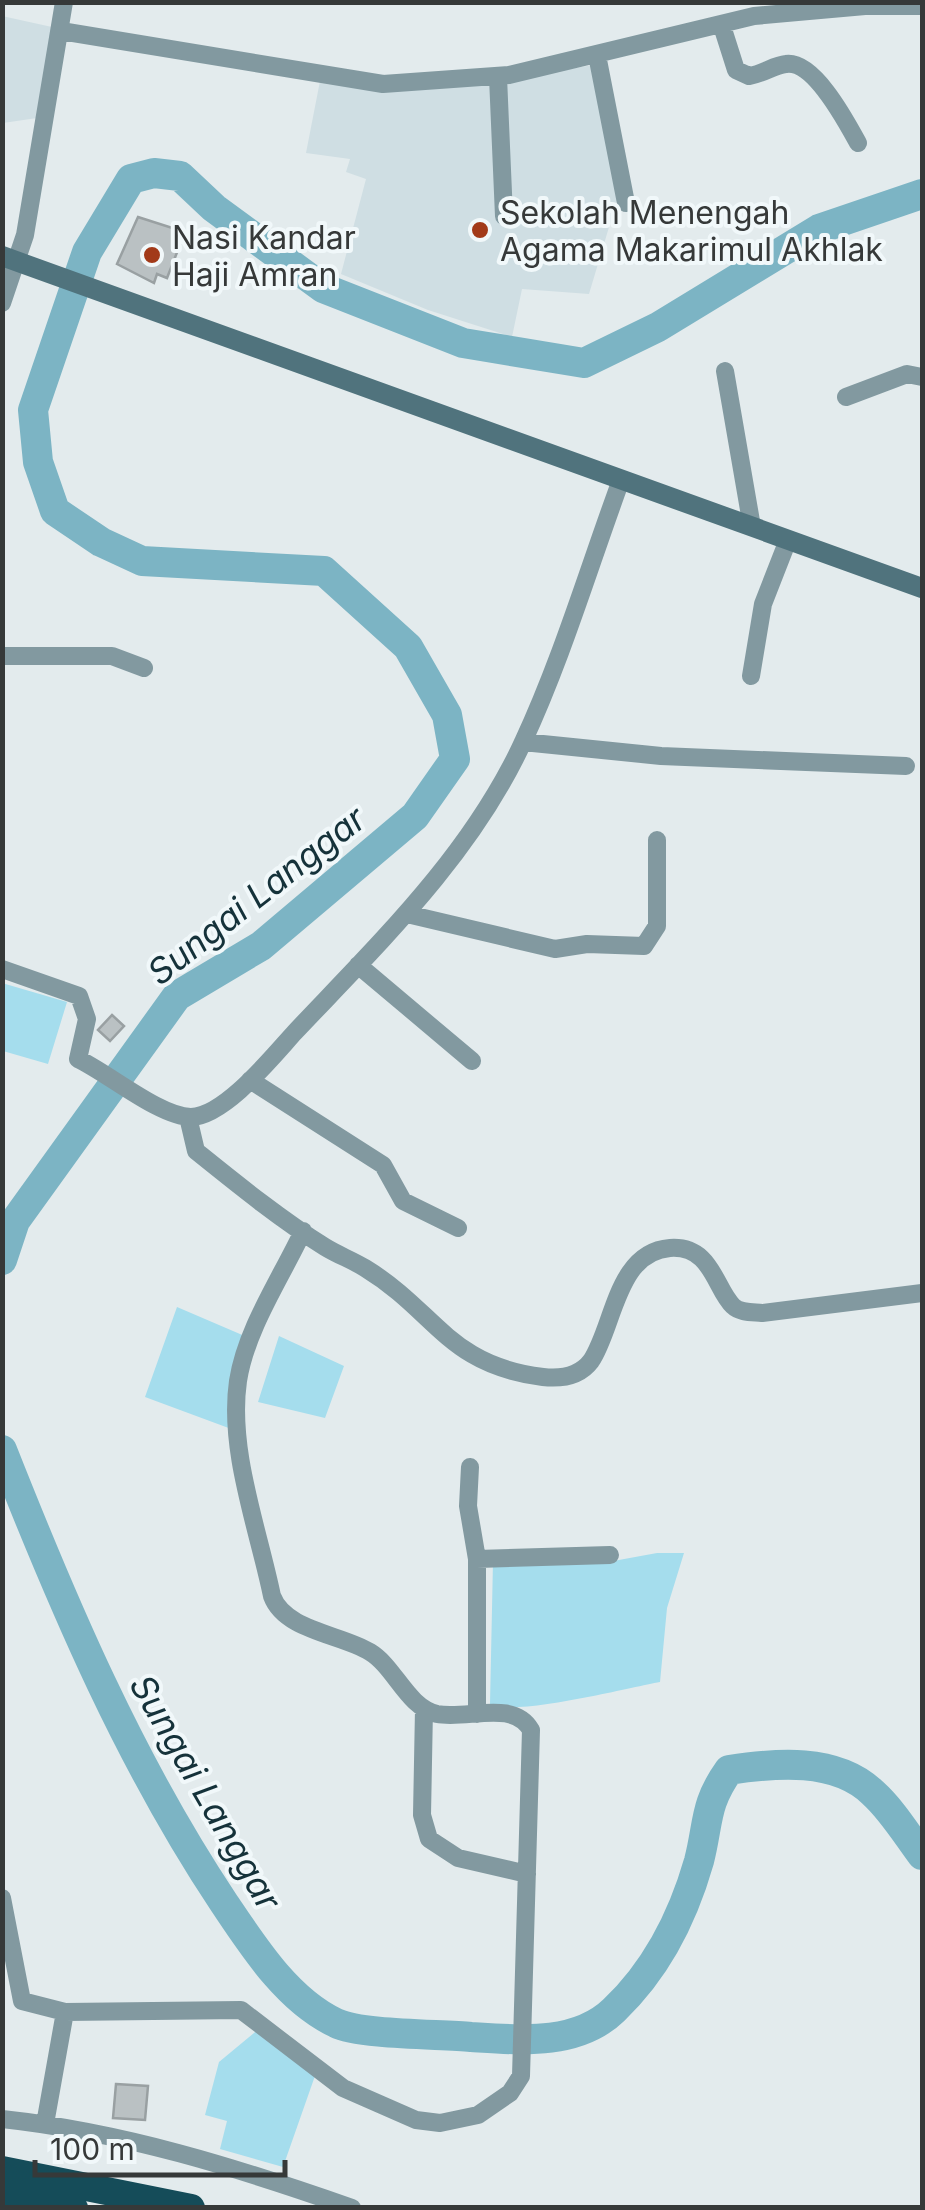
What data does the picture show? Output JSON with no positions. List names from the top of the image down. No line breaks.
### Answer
{"water":["Sungai Langgar"],"places":["Sekolah Menengah Agama Makarimul Akhlak","Nasi Kandar Haji Amran"],"scale_bar":"100 m"}
